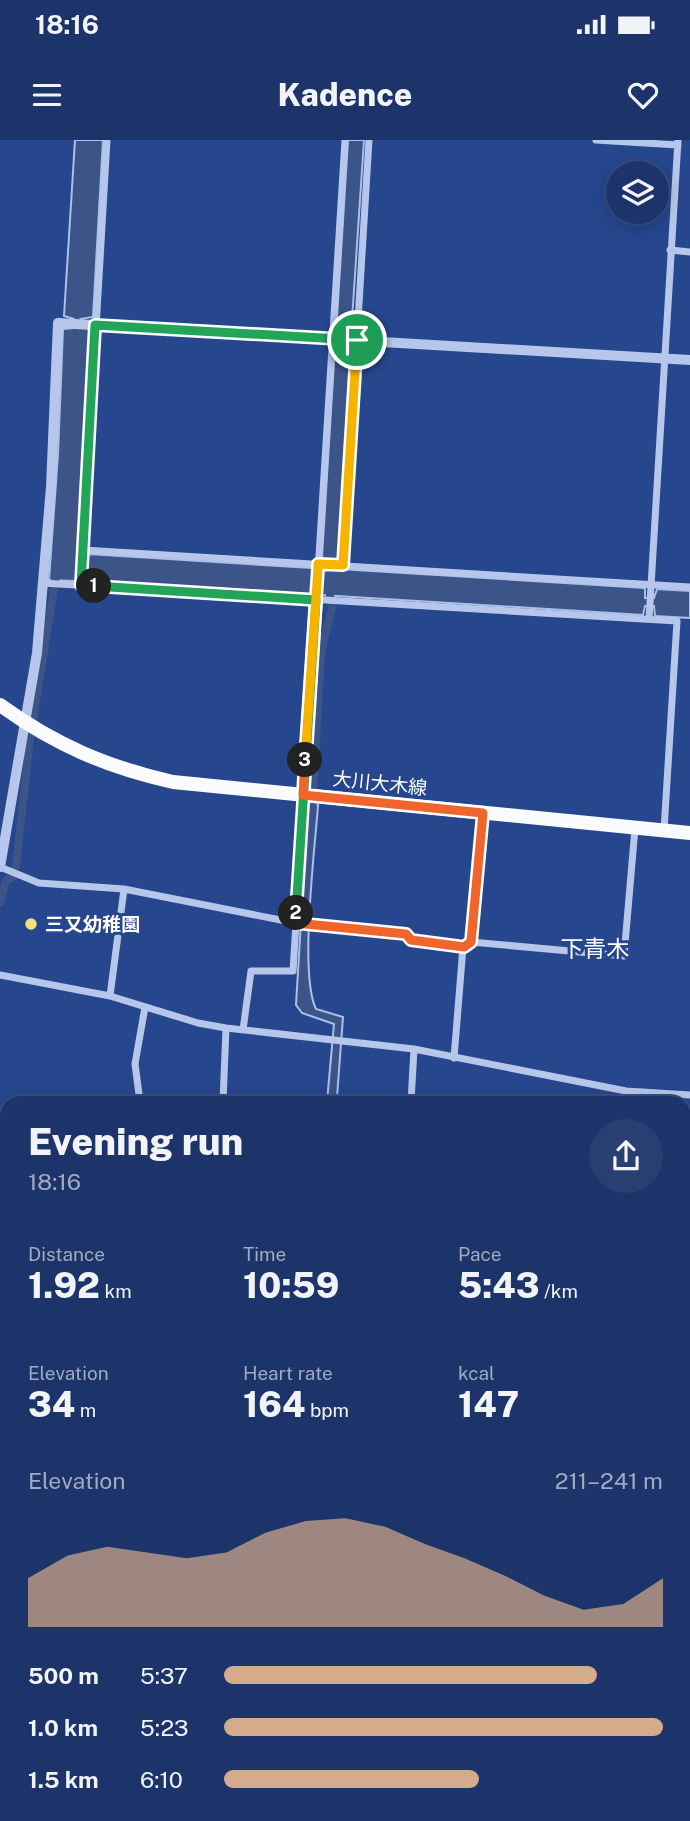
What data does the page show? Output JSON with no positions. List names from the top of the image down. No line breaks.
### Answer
{"streets":{"main road":["大川大木線"]},"districts":["下青木"],"places":["三又幼稚園"],"page":{"status":"18:16","header":"Kadence","pins":["1","3","2"],"heading":["Evening run","18:16"],"stats":[["Distance","1.92 km"],["Time","10:59"],["Pace","5:43 /km"],["Elevation","34 m"],["Heart rate","164 bpm"],["kcal","147"]],"chart":["Elevation","211–241 m"],"list":[{"name":"500 m","note":"5:37"},{"name":"1.0 km","note":"5:23"},{"name":"1.5 km","note":"6:10"}]}}
